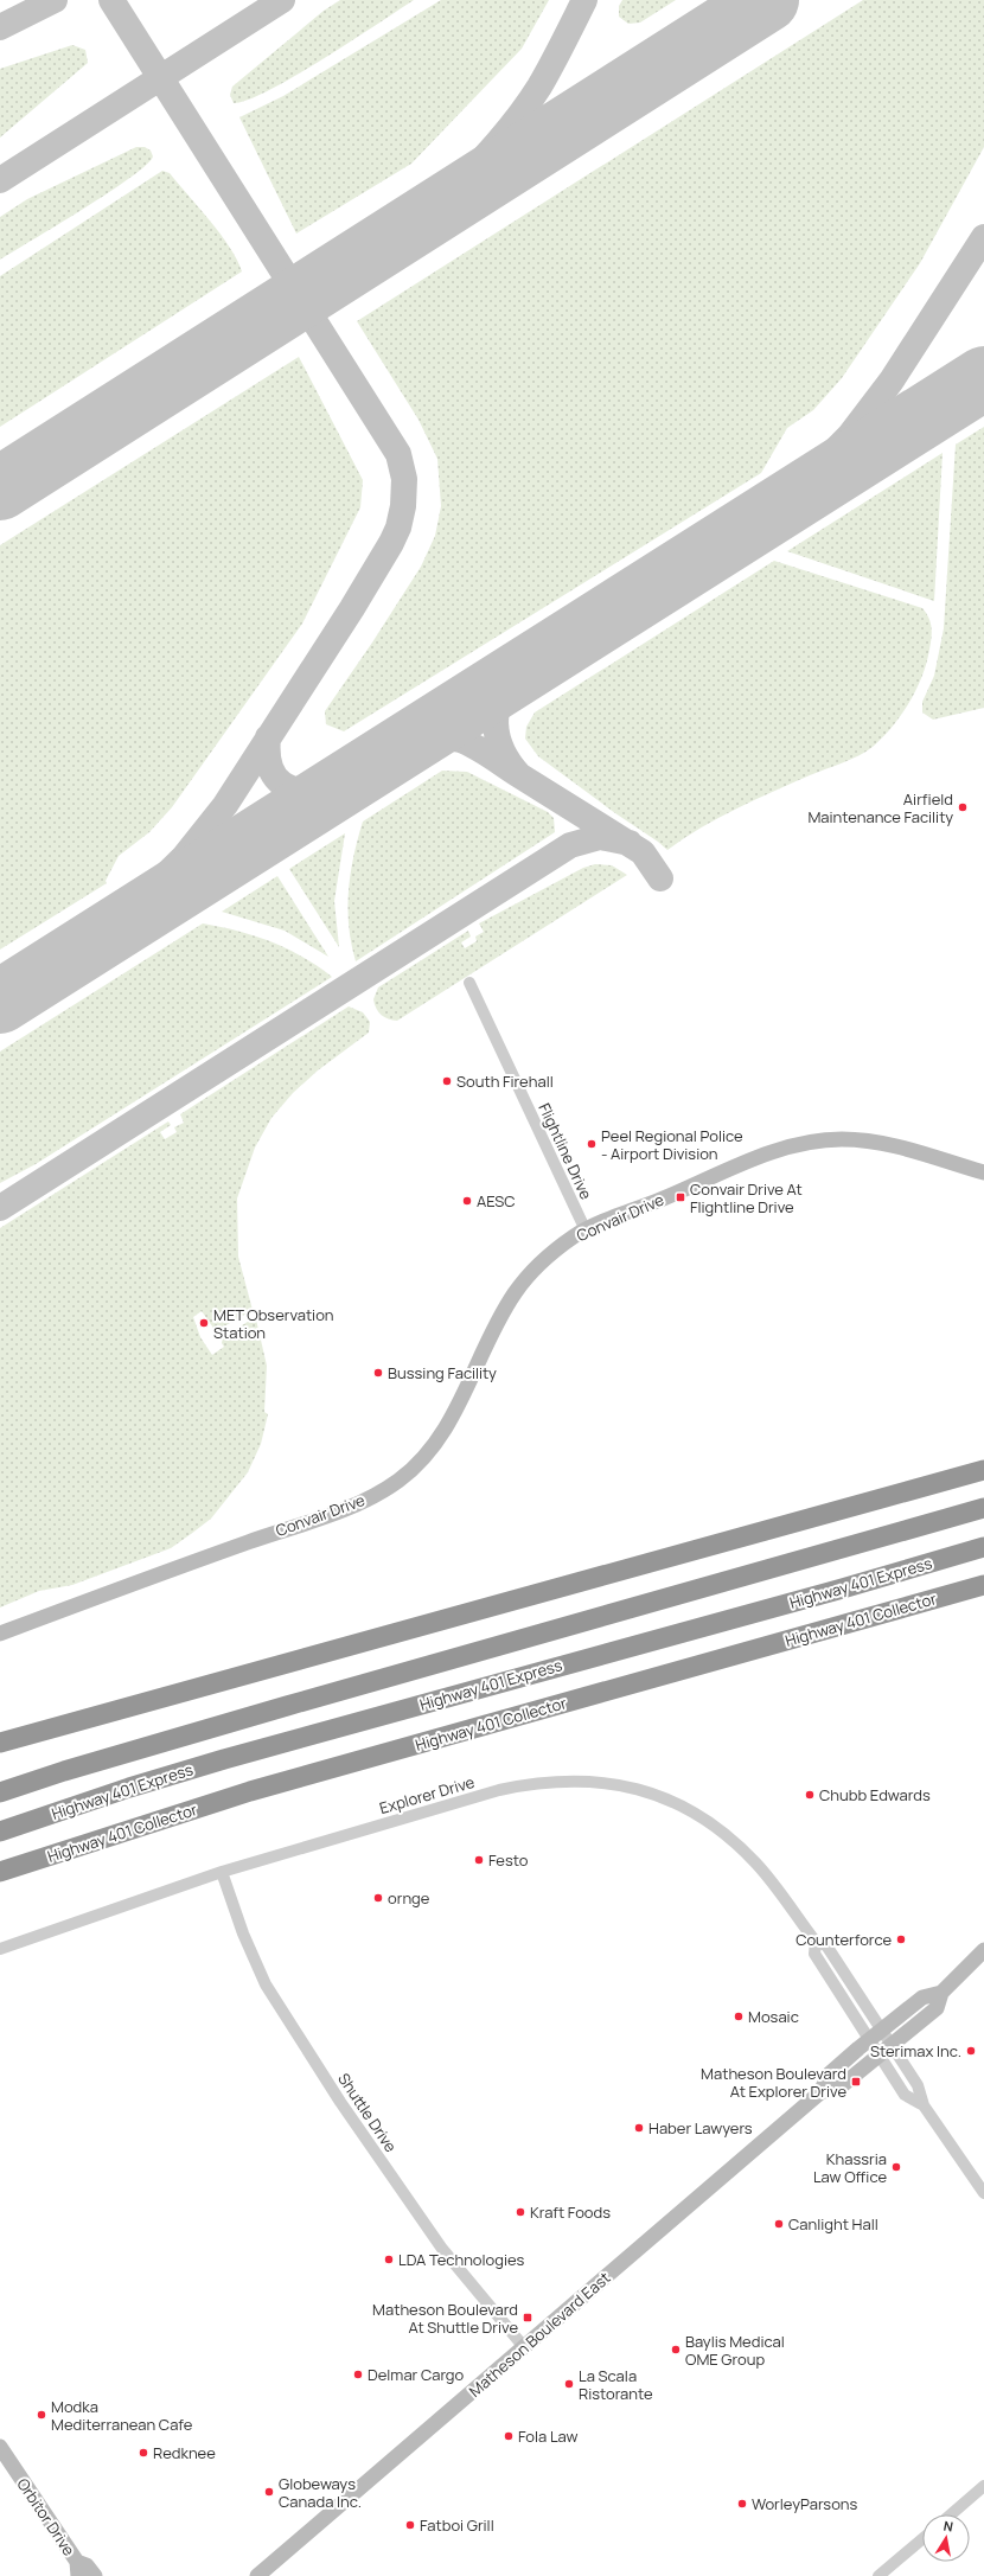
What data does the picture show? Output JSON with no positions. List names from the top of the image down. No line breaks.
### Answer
{"streets":{"highway":["Highway 401 Express","Highway 401 Collector"],"street":["Flightline Drive","Convair Drive","Explorer Drive","Shuttle Drive","Matheson Boulevard East","Orbitor Drive"]},"crossings":[["Flightline Drive","Convair Drive"],["Explorer Drive","Shuttle Drive"],["Explorer Drive","Matheson Boulevard East"],["Shuttle Drive","Matheson Boulevard East"]],"places":{"other":["Airfield Maintenance Facility","South Firehall","Peel Regional Police - Airport Division","AESC","MET Observation Station","Bussing Facility","Chubb Edwards","Festo","ornge","Counterforce","Mosaic","Sterimax Inc.","Haber Lawyers","Khassria Law Office","Kraft Foods","Canlight Hall","LDA Technologies","Baylis Medical OME Group","Delmar Cargo","La Scala Ristorante","Modka Mediterranean Cafe","Fola Law","Redknee","Globeways Canada Inc.","WorleyParsons","Fatboi Grill"],"transit":["Convair Drive At Flightline Drive","Matheson Boulevard At Explorer Drive","Matheson Boulevard At Shuttle Drive"]},"north":"top"}
